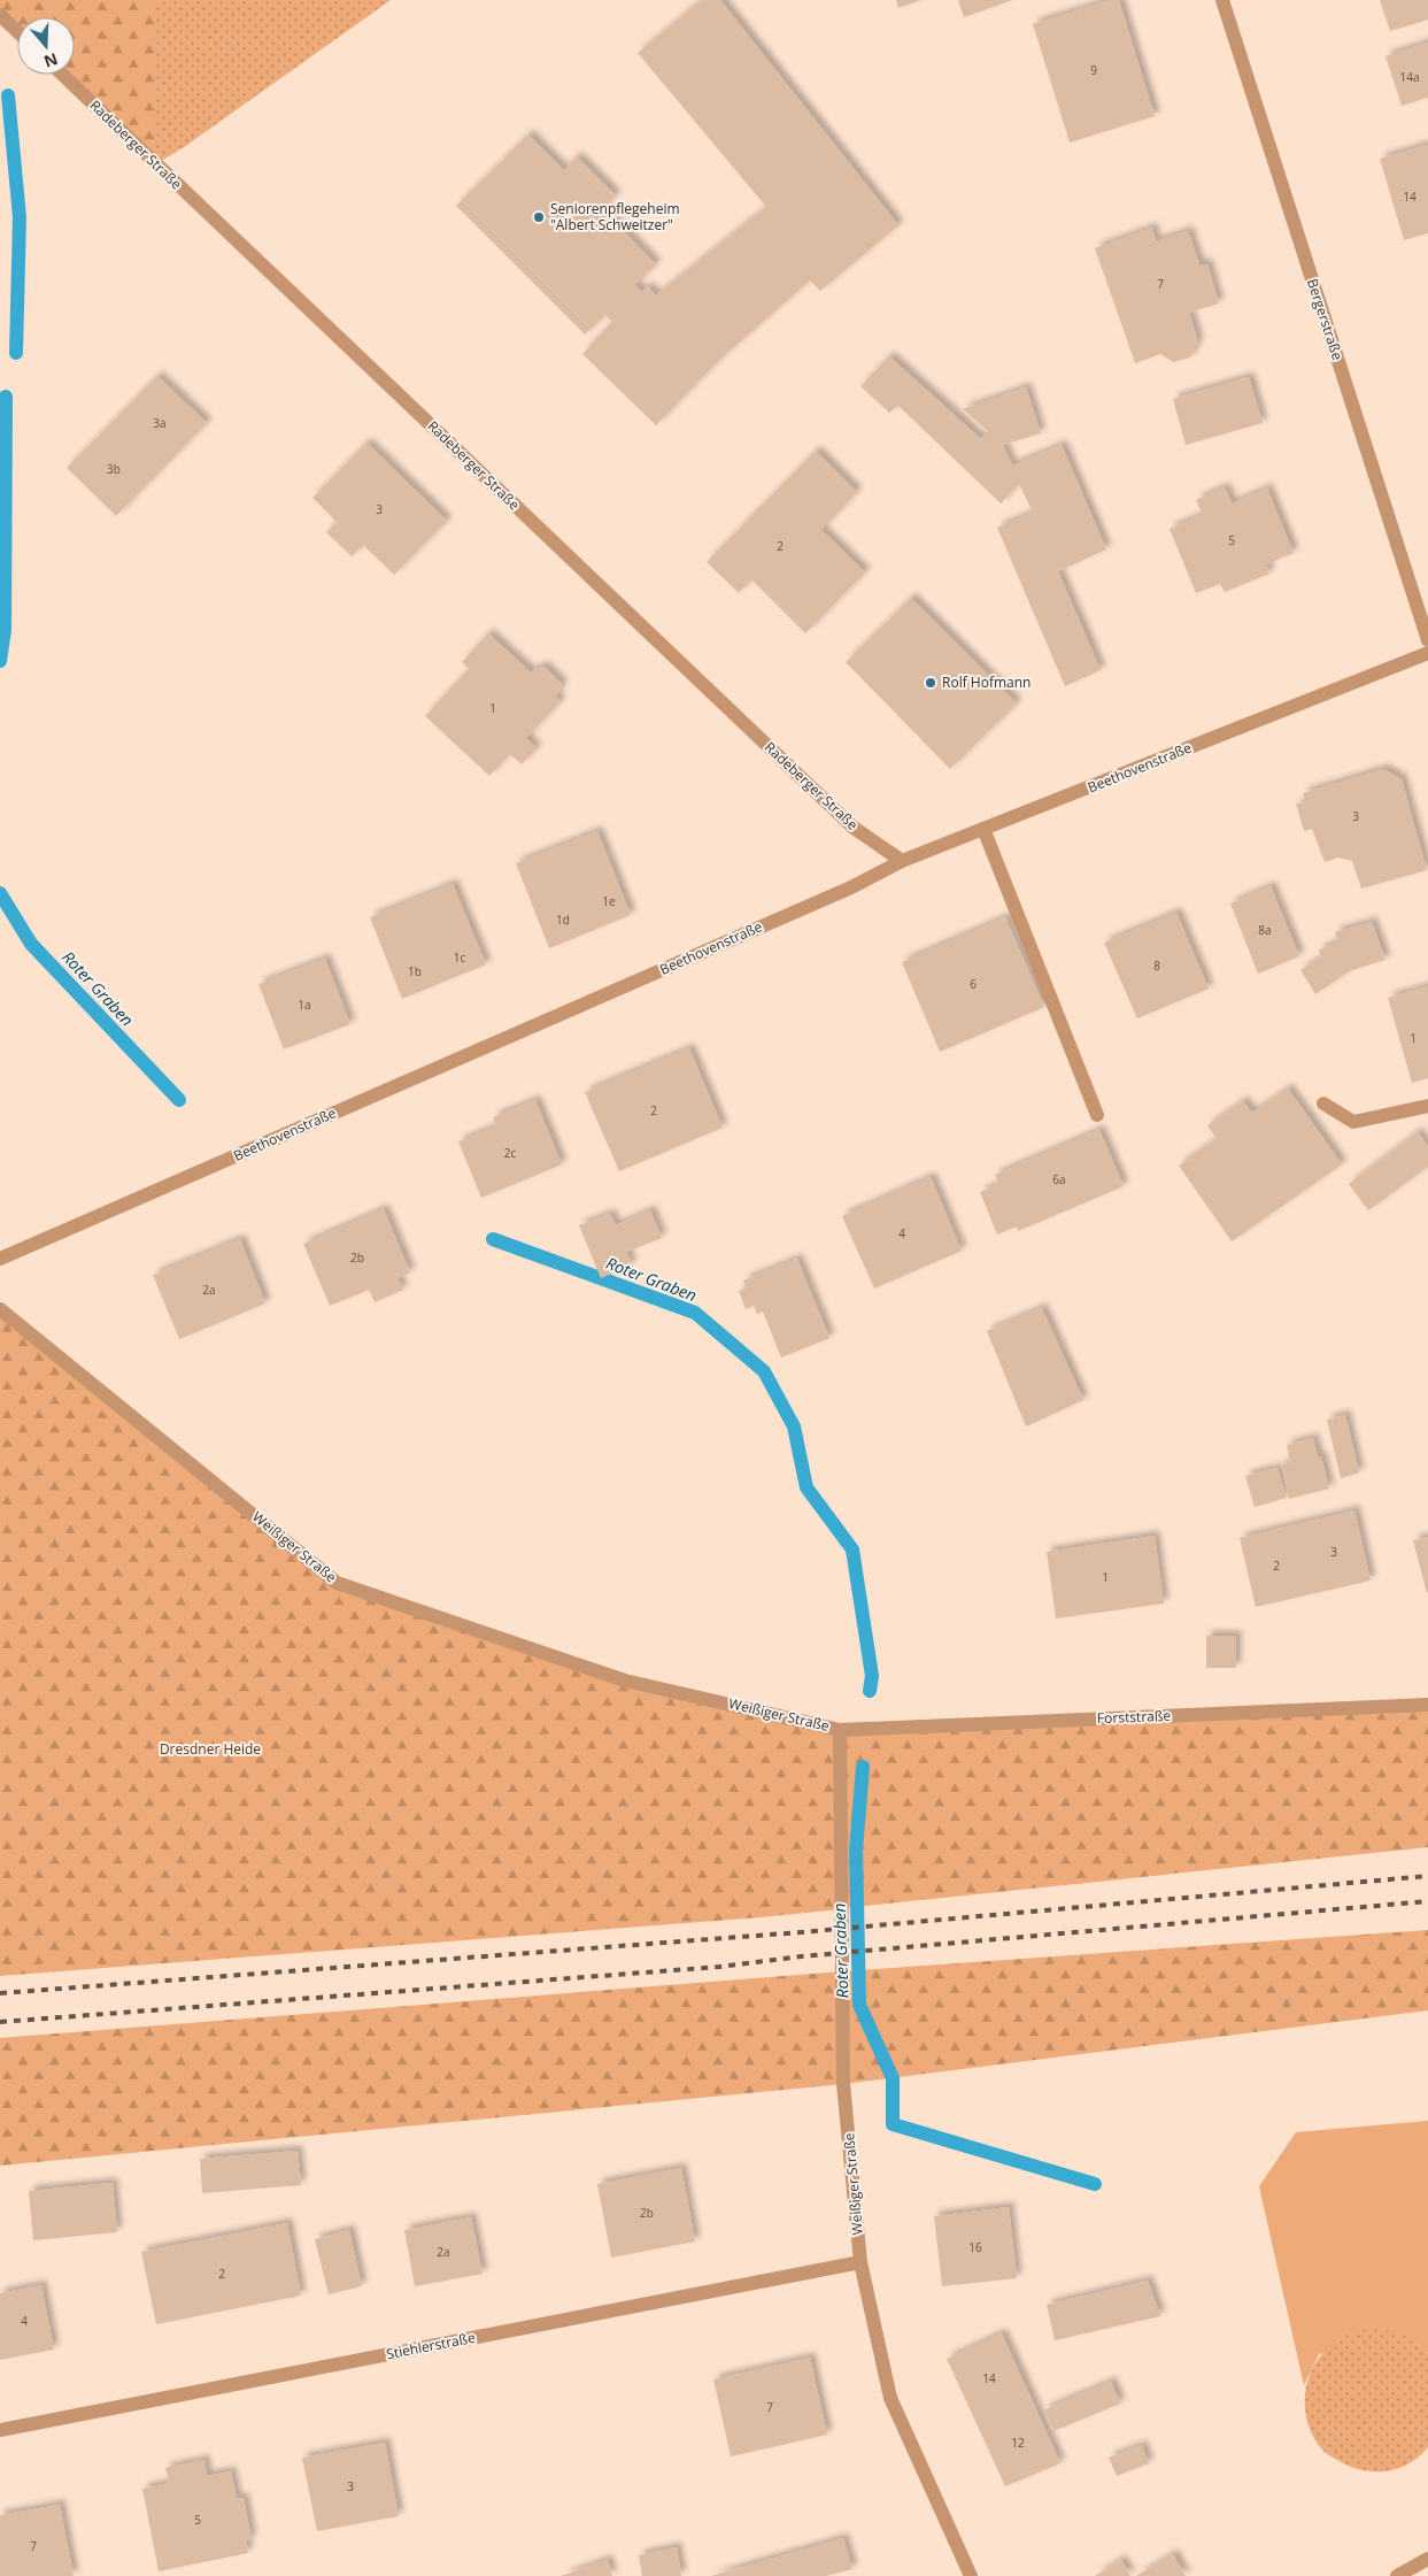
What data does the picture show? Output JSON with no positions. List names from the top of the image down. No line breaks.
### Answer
{"streets":{"street":["Radeberger Straße","Bergerstraße","Beethovenstraße","Weißiger Straße","Forststraße","Stiehlerstraße"]},"crossings":[["Radeberger Straße","Beethovenstraße"],["Weißiger Straße","Forststraße"],["Weißiger Straße","Stiehlerstraße"]],"water":["Roter Graben"],"parks":["Dresdner Heide"],"places":["Seniorenpflegeheim \"Albert Schweitzer\"","Rolf Hofmann"],"house_numbers":["9","14a","14","7","3a","3b","3","5","2","1","3","1e","1d","8a","1c","8","1b","6","1a","1","2","2c","6a","4","2b","2a","3","2","1","2b","16","2a","2","4","14","7","12","3","5","7"],"north":"bottom"}
